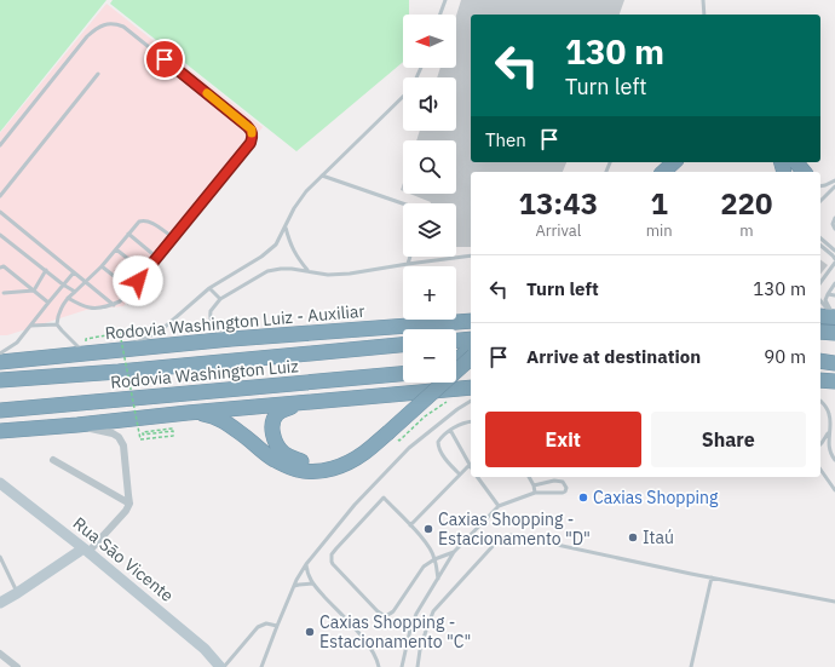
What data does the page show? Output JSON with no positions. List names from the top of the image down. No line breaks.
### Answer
{"streets":{"highway":["Rodovia Washington Luiz - Auxiliar","Rodovia Washington Luiz"],"main road":["Rua Sāo Vicente"]},"places":["Caxias Shopping","Caxias Shopping - Estacionamento \"D\"","Itaú","Caxias Shopping - Estacionamento \"C\""],"north":"left","page":{"map_buttons":["+","−"],"turn":["130 m","Turn left"],"then":"Then","eta":["13:43","Arrival","1","min","220","m"],"list":[{"name":"Turn left","value":"130 m"},{"name":"Arrive at destination","value":"90 m"}],"buttons":["Exit","Share"]}}
